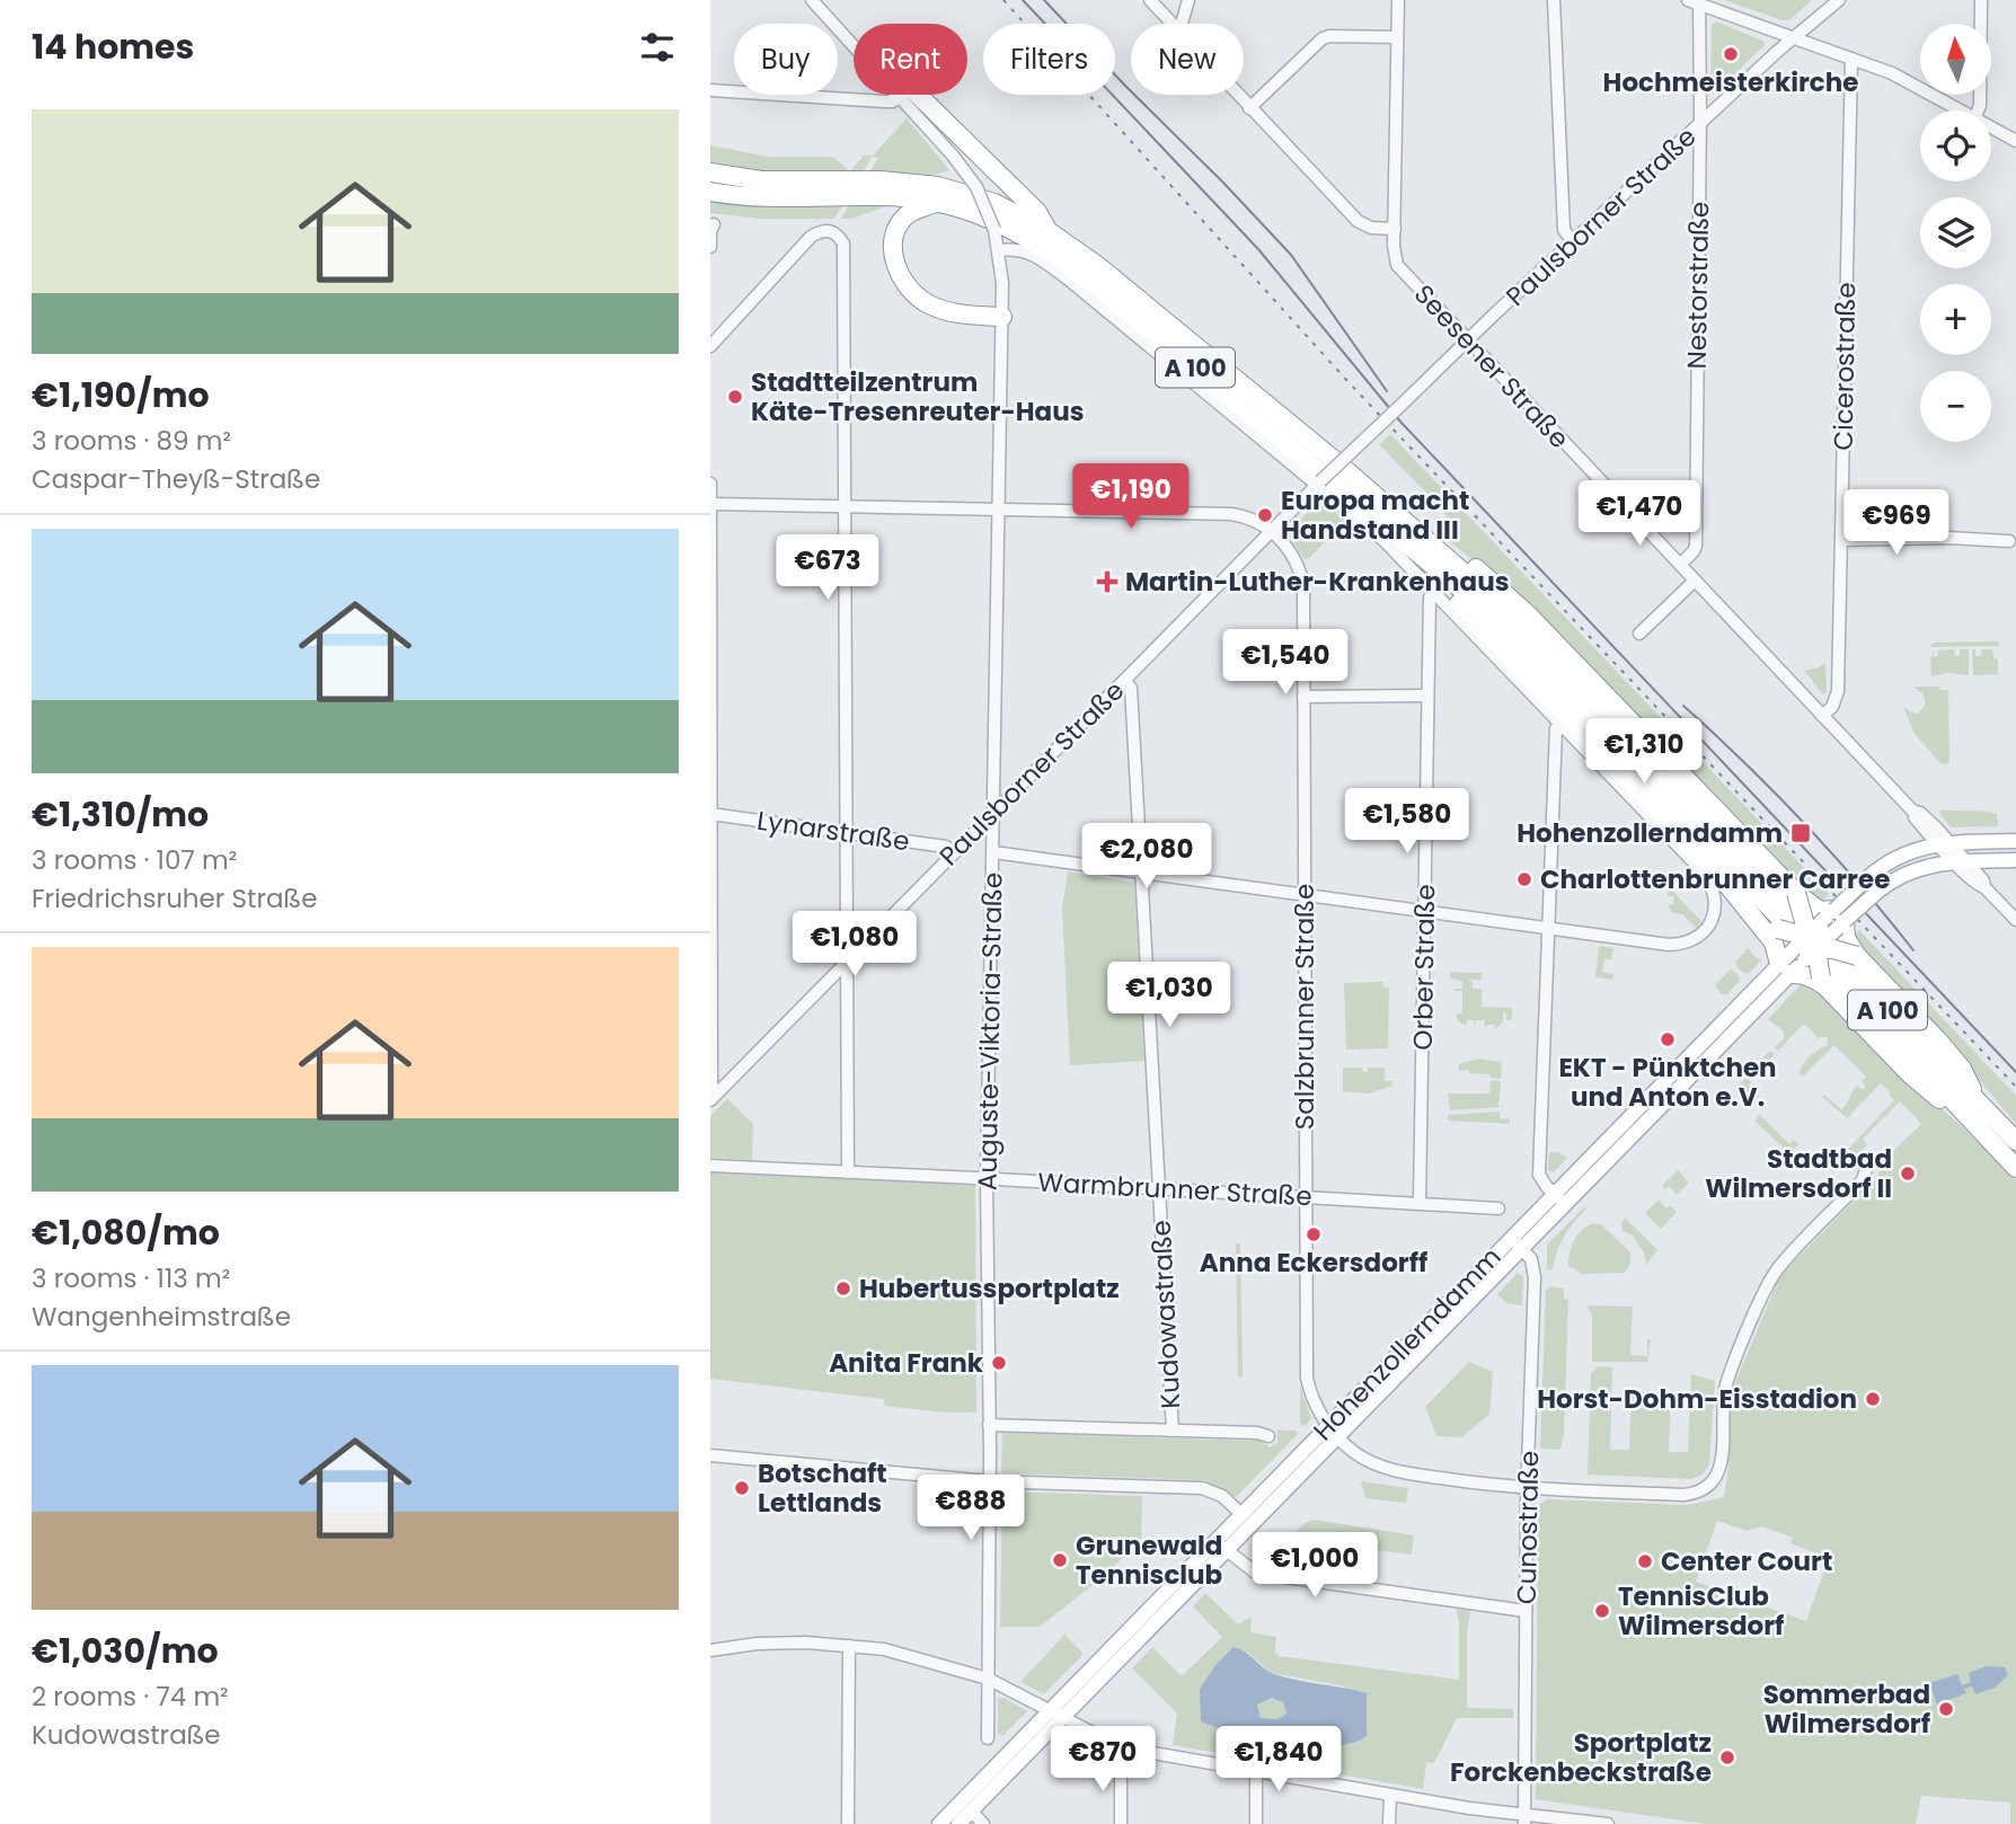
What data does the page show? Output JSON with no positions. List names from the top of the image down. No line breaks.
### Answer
{"streets":{"highway":["A 100"],"main road":["Hohenzollerndamm"],"street":["Paulsborner Straße","Nestorstraße","Seesener Straße","Cicerostraße","Lynarstraße","Orber Straße","Salzbrunner Straße","Auguste-Viktoria-Straße","Warmbrunner Straße","Kudowastraße","Cunostraße"]},"crossings":[["Paulsborner Straße","Nestorstraße"],["Paulsborner Straße","Seesener Straße"],["Paulsborner Straße","Lynarstraße"],["Paulsborner Straße","Salzbrunner Straße"],["Paulsborner Straße","Auguste-Viktoria-Straße"],["Paulsborner Straße","Kudowastraße"],["Nestorstraße","Seesener Straße"],["Seesener Straße","Cicerostraße"],["Seesener Straße","Hohenzollerndamm"],["Orber Straße","Warmbrunner Straße"],["Salzbrunner Straße","Warmbrunner Straße"],["Salzbrunner Straße","Hohenzollerndamm"],["Auguste-Viktoria-Straße","Warmbrunner Straße"],["Warmbrunner Straße","Kudowastraße"],["Hohenzollerndamm","Cunostraße"]],"places":{"other":["Hochmeisterkirche","Stadtteilzentrum Käte-Tresenreuter-Haus","Europa macht Handstand III","Charlottenbrunner Carree","EKT - Pünktchen und Anton e.V.","Stadtbad Wilmersdorf II","Anna Eckersdorff","Hubertussportplatz","Anita Frank","Horst-Dohm-Eisstadion","Botschaft Lettlands","Grunewald Tennisclub","Center Court","TennisClub Wilmersdorf","Sommerbad Wilmersdorf","Sportplatz Forckenbeckstraße"],"health":["Martin-Luther-Krankenhaus"],"transit":["Hohenzollerndamm"]},"north":"top","page":{"heading":"14 homes","map_buttons":["+","−"],"chip":["Buy","Rent","Filters","New"],"list":[{"name":"€1,190/mo","note":"3 rooms · 89 m² · Caspar-Theyß-Straße"},{"name":"€1,310/mo","note":"3 rooms · 107 m² · Friedrichsruher Straße"},{"name":"€1,080/mo","note":"3 rooms · 113 m² · Wangenheimstraße"},{"name":"€1,030/mo","note":"2 rooms · 74 m² · Kudowastraße"}],"price":["€1,190","€1,470","€969","€673","€1,540","€1,310","€1,580","€2,080","€1,080","€1,030","€888","€1,000","€870","€1,840"]}}
